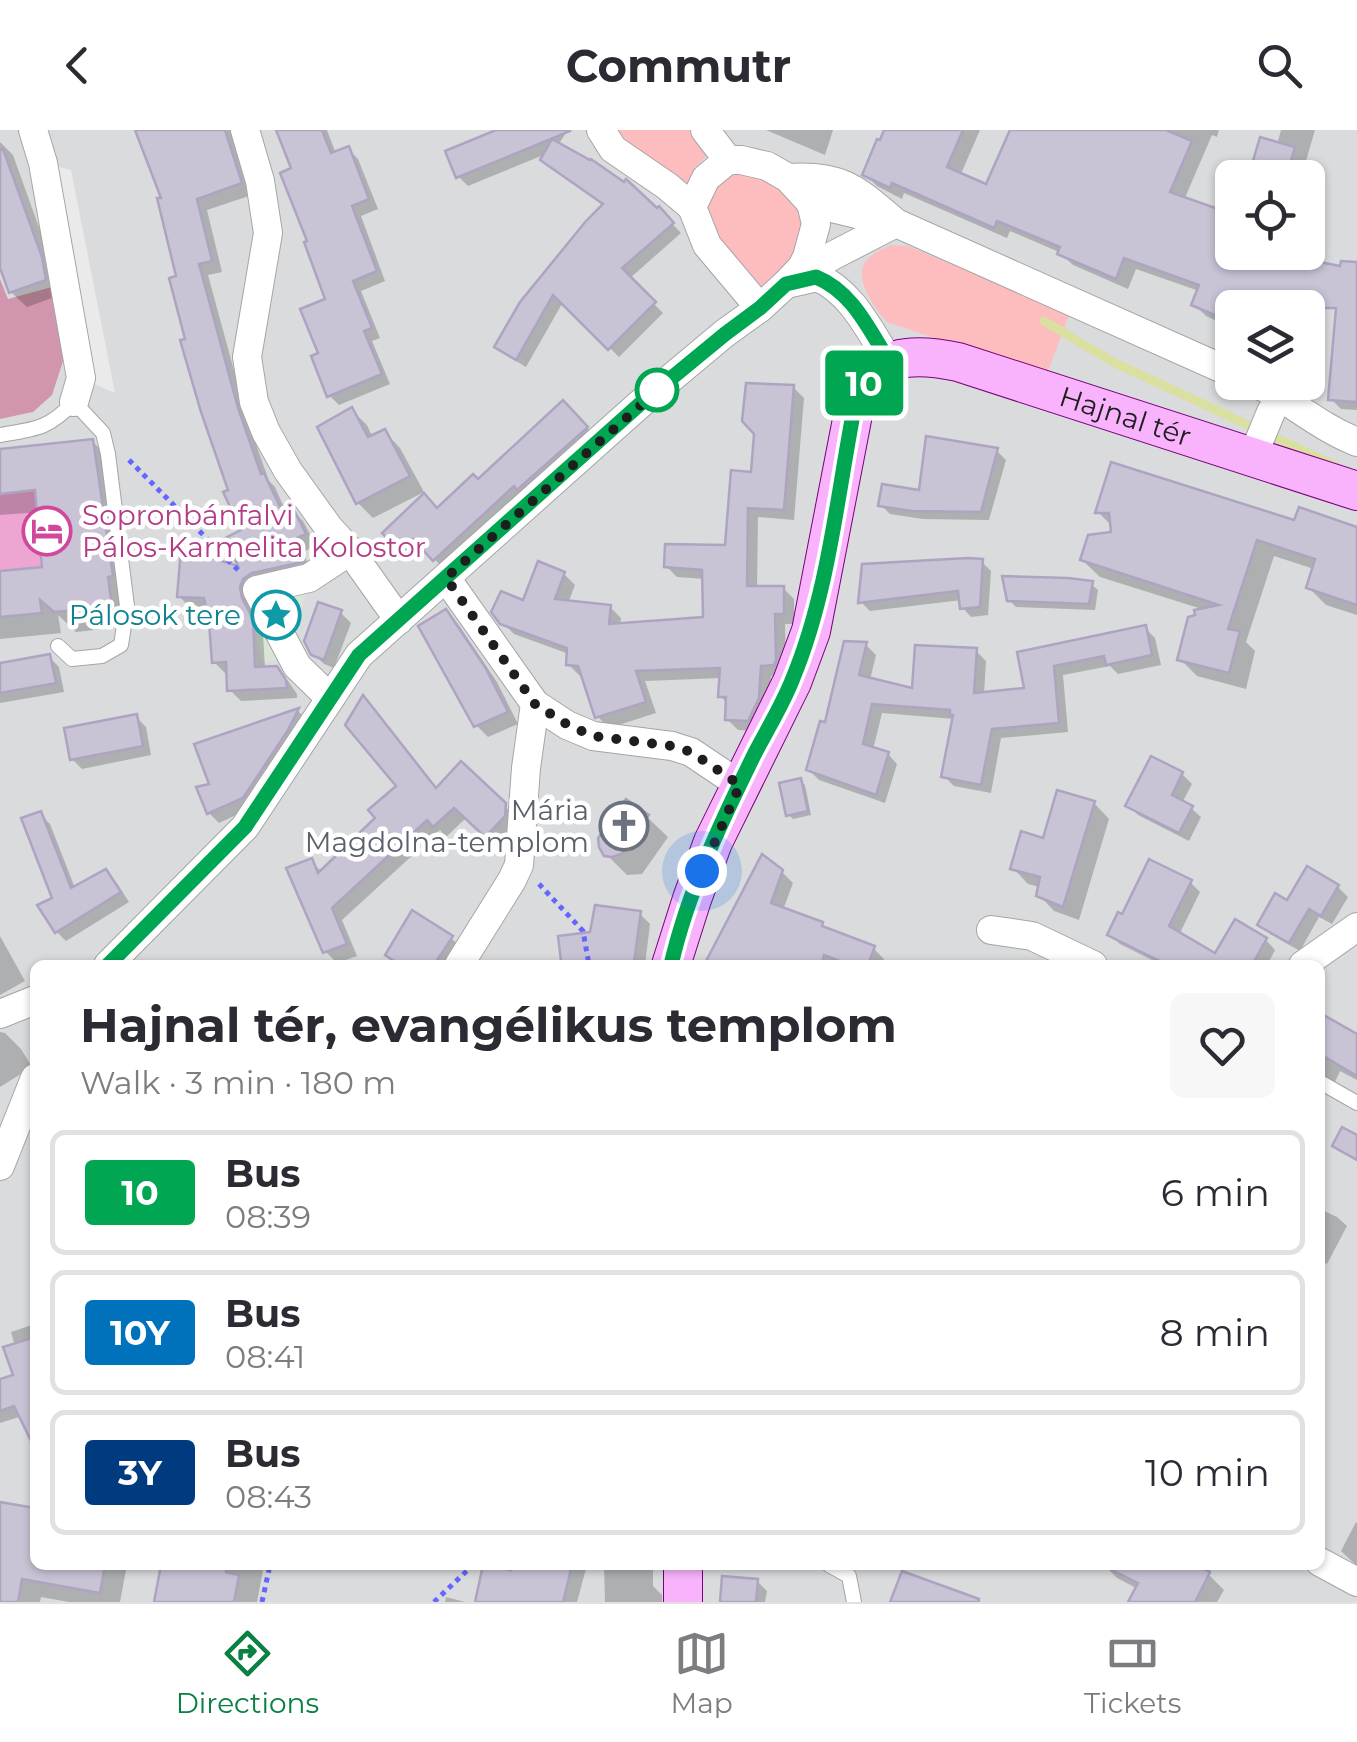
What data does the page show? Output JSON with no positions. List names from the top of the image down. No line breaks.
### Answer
{"streets":{"street":["Hajnal tér"]},"places":{"hotel":["Sopronbánfalvi Pálos-Karmelita Kolostor"],"place":["Pálosok tere"],"church":["Mária Magdolna-templom"]},"lines":["bus line 10"],"page":{"header":"Commutr","on_map":"10","heading":["Hajnal tér, evangélikus templom","Walk · 3 min · 180 m"],"list":[{"mark":"10","name":"Bus","note":"08:39","value":"6 min"},{"mark":"10Y","name":"Bus","note":"08:41","value":"8 min"},{"mark":"3Y","name":"Bus","note":"08:43","value":"10 min"}],"tabs":["Directions","Map","Tickets"]}}
